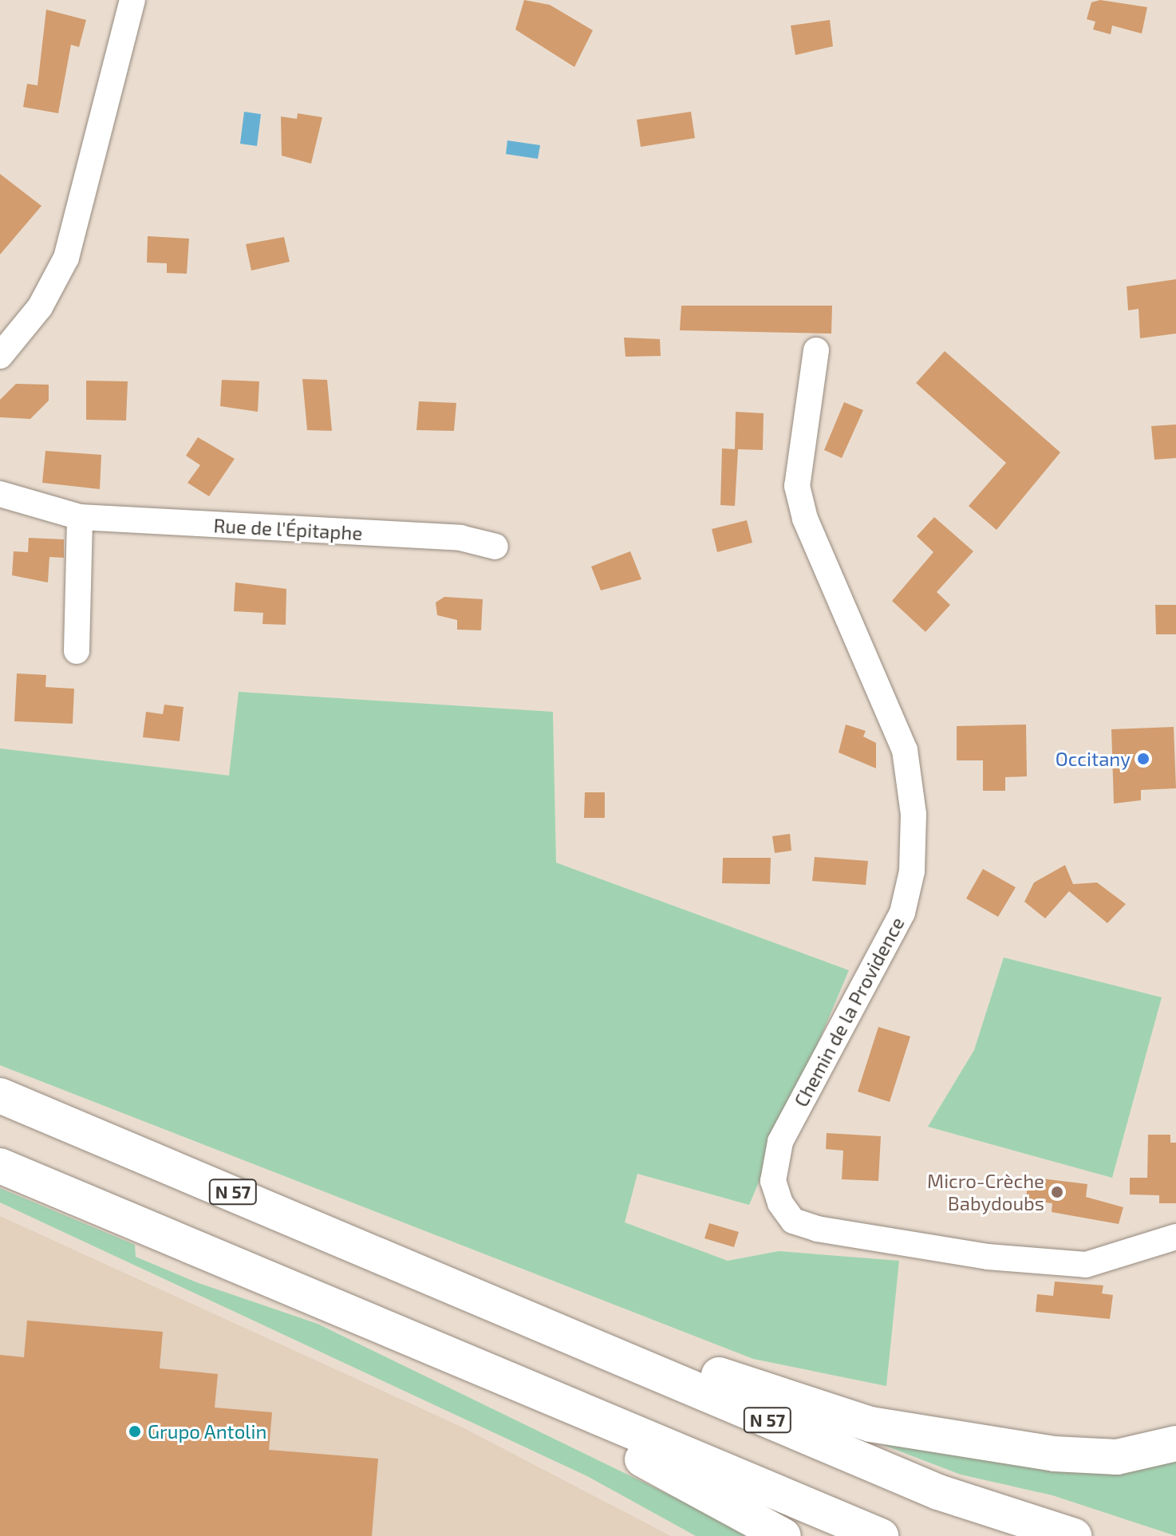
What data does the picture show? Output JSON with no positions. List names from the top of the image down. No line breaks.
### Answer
{"streets":{"highway":["N 57"],"street":["Rue de l'Épitaphe","Chemin de la Providence"]},"places":["Occitany","Micro-Crèche Babydoubs","Grupo Antolin"]}
